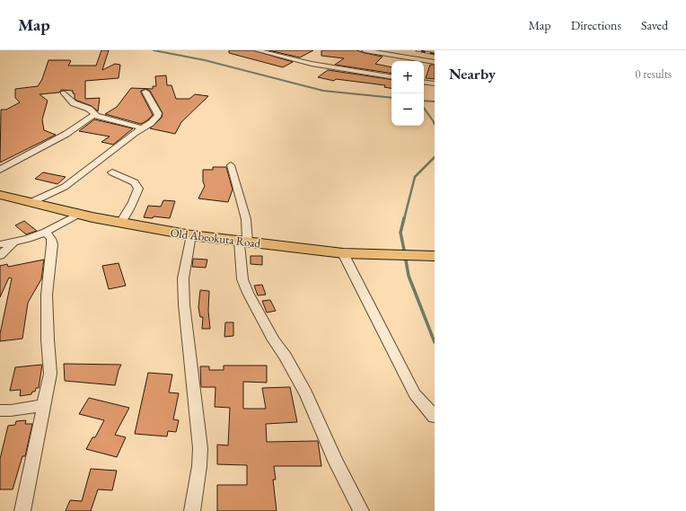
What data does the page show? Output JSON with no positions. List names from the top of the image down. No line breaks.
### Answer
{"streets":{"highway":["Old Abeokuta Road"]},"page":{"header":"Map","nav":["Map","Directions","Saved"],"heading":["Nearby","0 results"],"map_buttons":["+","−"]}}
